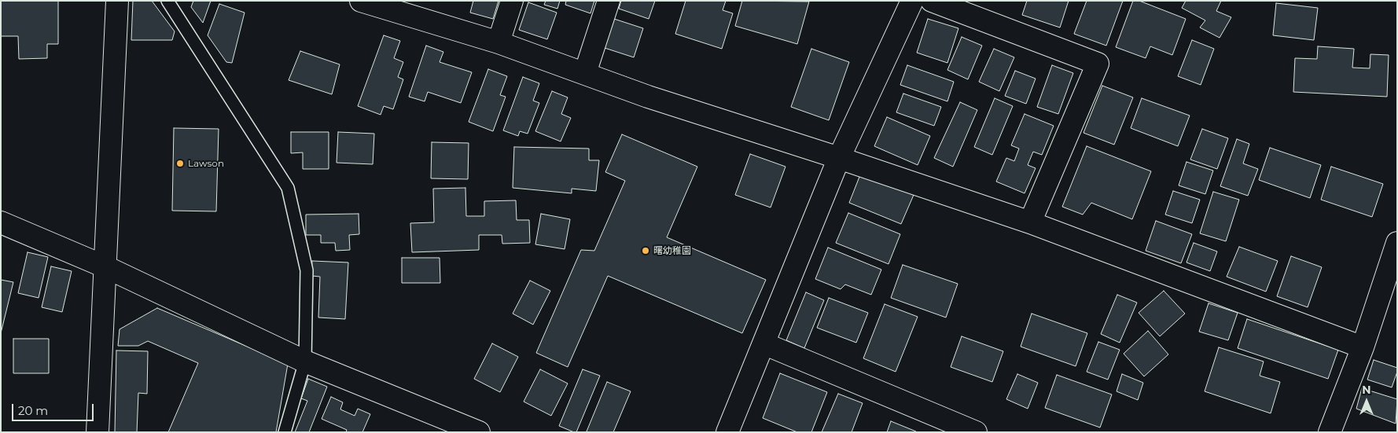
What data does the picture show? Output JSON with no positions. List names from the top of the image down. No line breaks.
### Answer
{"places":["Lawson","曙幼稚園"],"scale_bar":"20 m","north":"top"}
